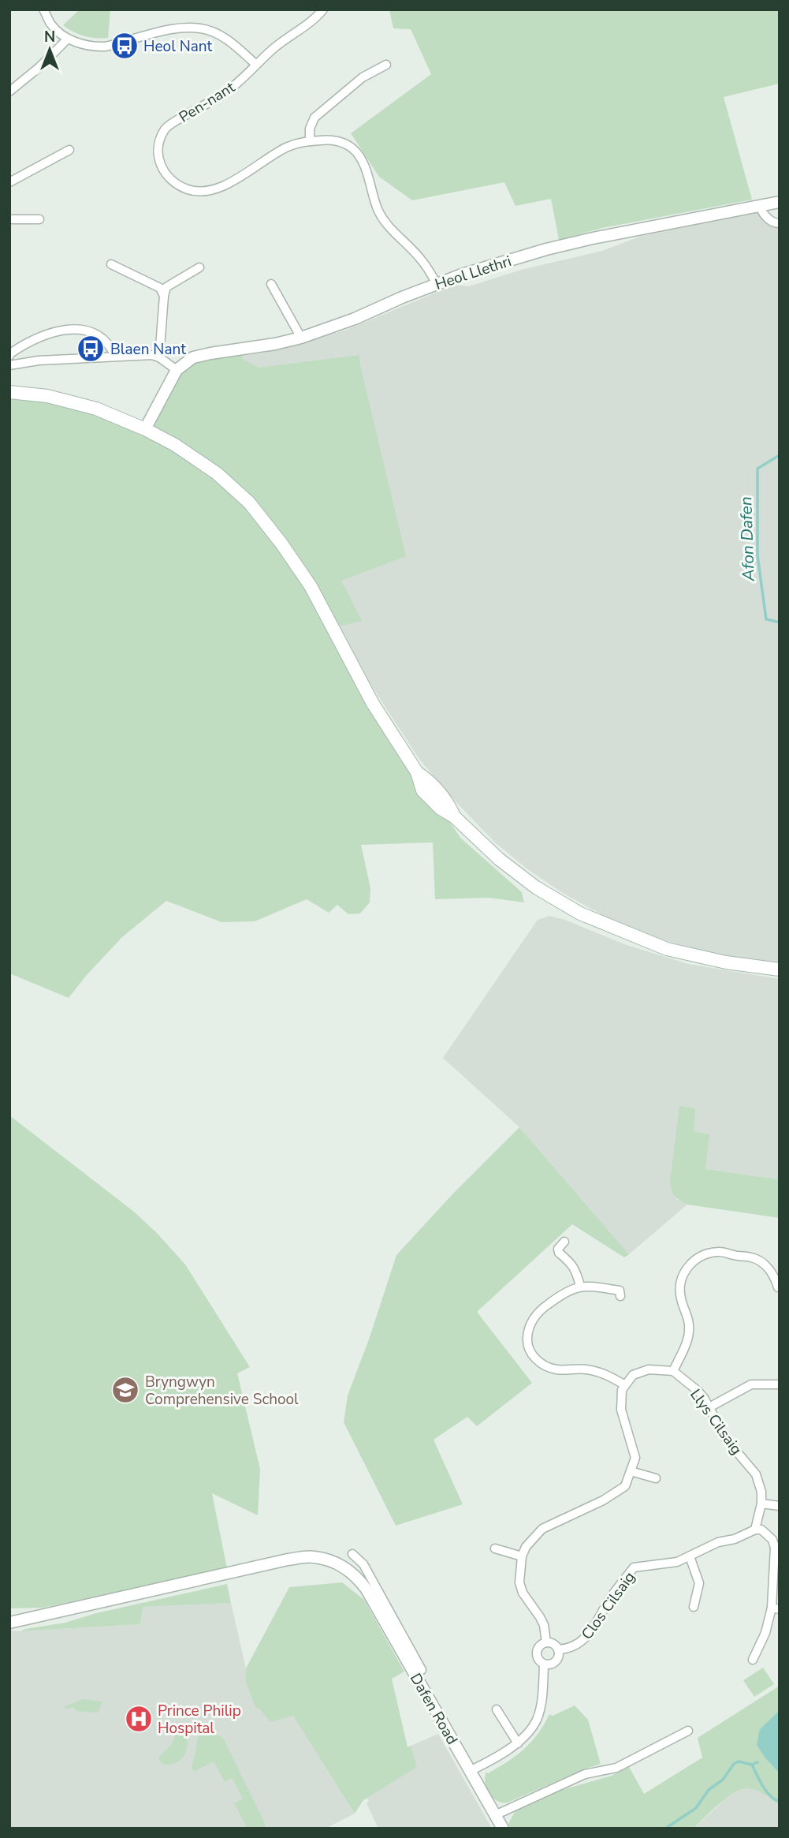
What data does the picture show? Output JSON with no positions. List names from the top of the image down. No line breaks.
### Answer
{"streets":{"street":["Pen-nant","Heol Llethri","Llys Cilsaig","Clos Cilsaig","Dafen Road"]},"crossings":[["Pen-nant","Heol Llethri"],["Llys Cilsaig","Clos Cilsaig"]],"water":["Afon Dafen"],"places":{"bus stop":["Heol Nant","Blaen Nant"],"school or university":["Bryngwyn Comprehensive School"],"hospital":["Prince Philip Hospital"]},"north":"top"}
